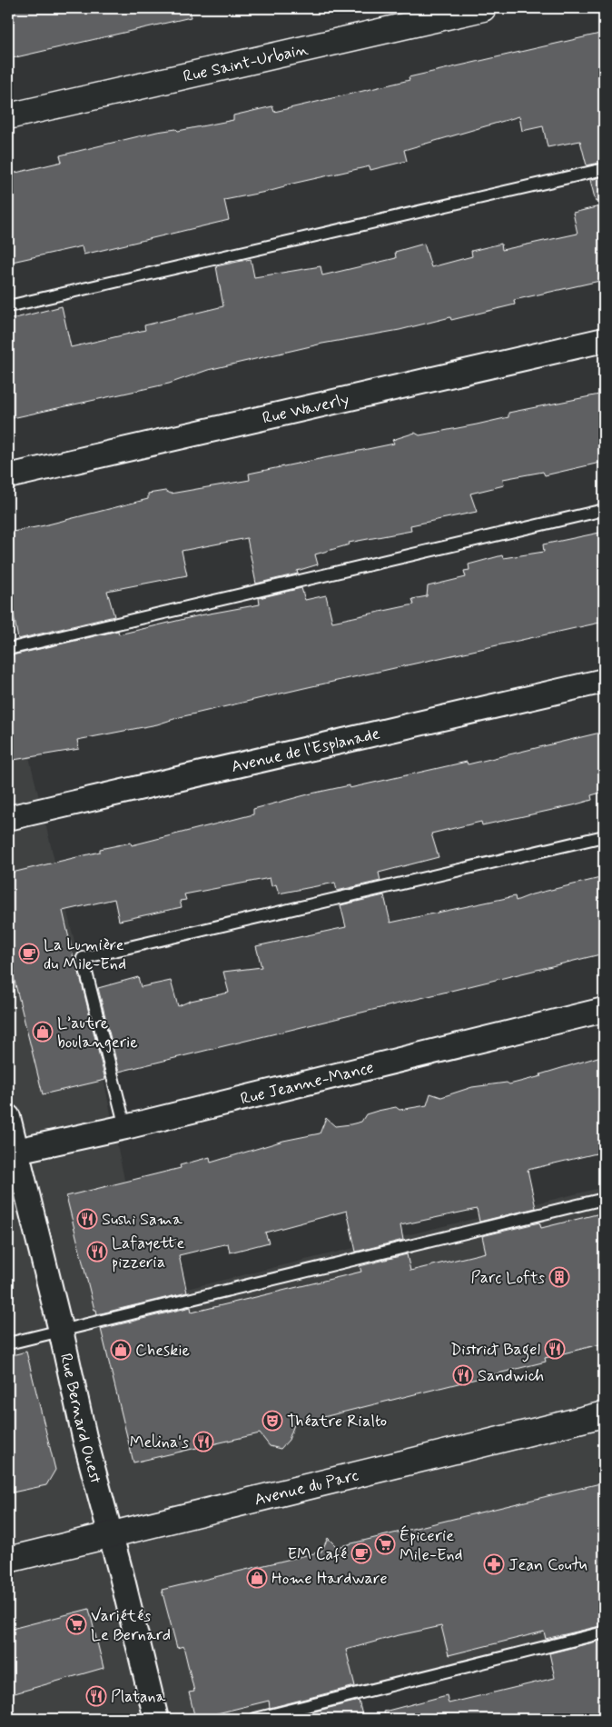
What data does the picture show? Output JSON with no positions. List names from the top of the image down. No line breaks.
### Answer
{"streets":{"main road":["Rue Saint-Urbain","Avenue du Parc"],"street":["Rue Waverly","Avenue de l'Esplanade","Rue Jeanne-Mance","Rue Bernard Ouest"]},"crossings":[["Rue Jeanne-Mance","Rue Bernard Ouest"],["Rue Bernard Ouest","Avenue du Parc"]],"places":{"cafe":["La Lumière du Mile-End","EM Café"],"shop":["L’autre boulangerie","Cheskie","Home Hardware"],"restaurant":["Sushi Sama","Lafayette pizzeria","District Bagel","Sandwich","Melina's","Platana"],"building":["Parc Lofts"],"theatre":["Théatre Rialto"],"supermarket":["Épicerie Mile-End","Variétés Le Bernard"],"pharmacy":["Jean Coutu"]}}
